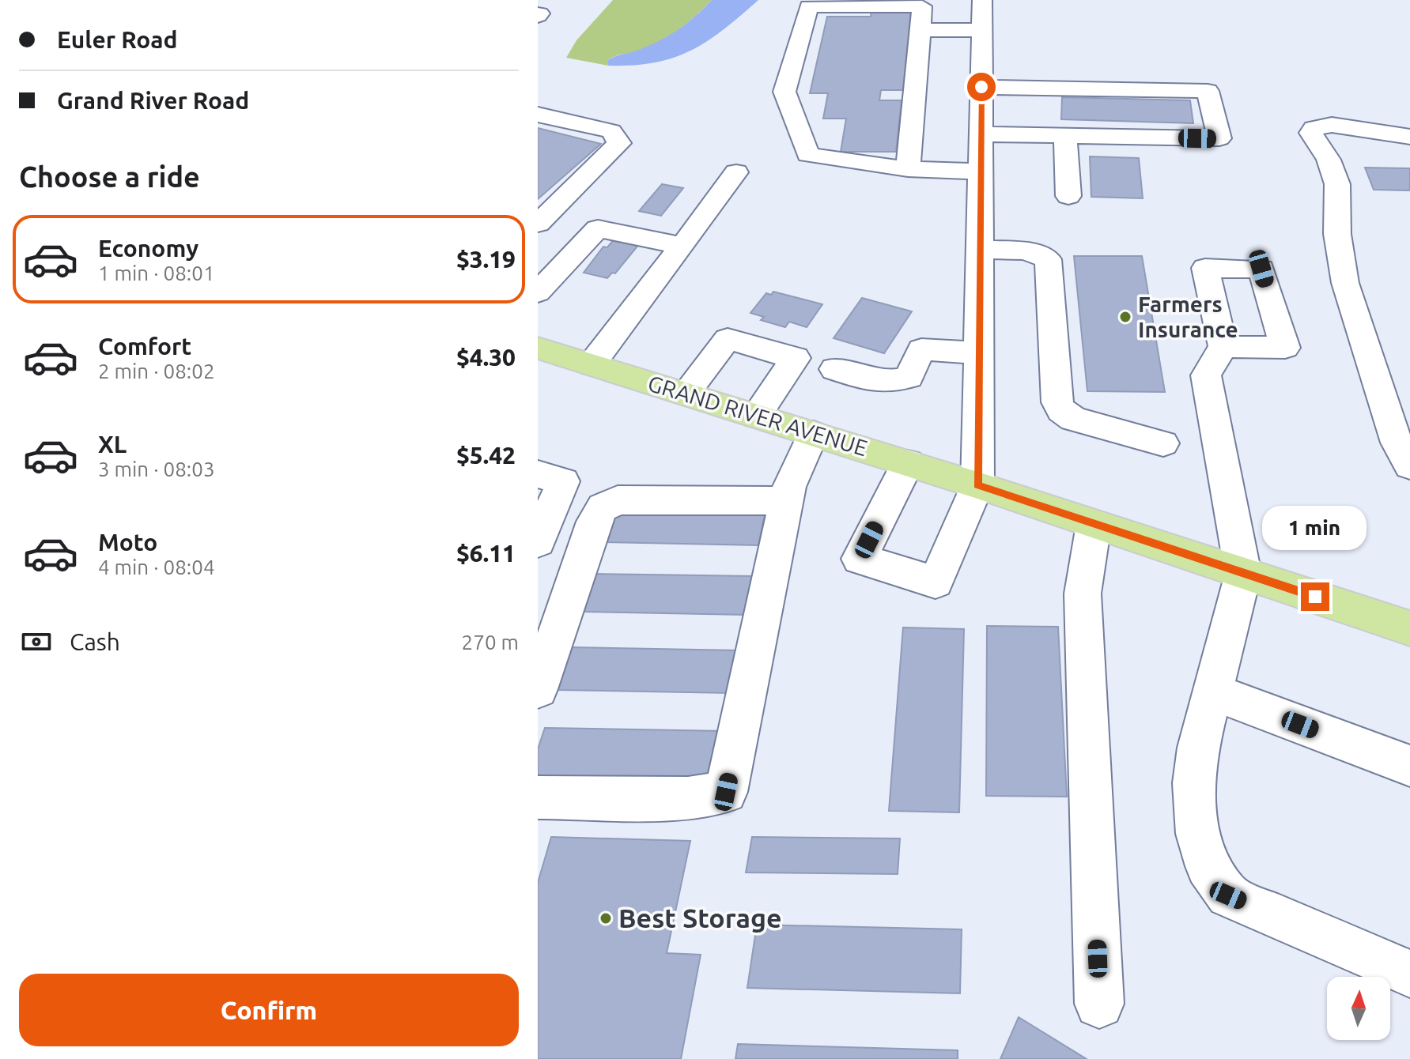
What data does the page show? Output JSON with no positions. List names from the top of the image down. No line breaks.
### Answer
{"streets":{"main road":["GRAND RIVER AVENUE"]},"places":["Farmers Insurance","Best Storage"],"north":"top","page":{"banner":["Euler Road","Grand River Road"],"heading":"Choose a ride","list":[{"name":"Economy","note":"1 min · 08:01","value":"$3.19"},{"name":"Comfort","note":"2 min · 08:02","value":"$4.30"},{"name":"XL","note":"3 min · 08:03","value":"$5.42"},{"name":"Moto","note":"4 min · 08:04","value":"$6.11"}],"bubble":"1 min","pay":["Cash","270 m"],"buttons":"Confirm"}}
